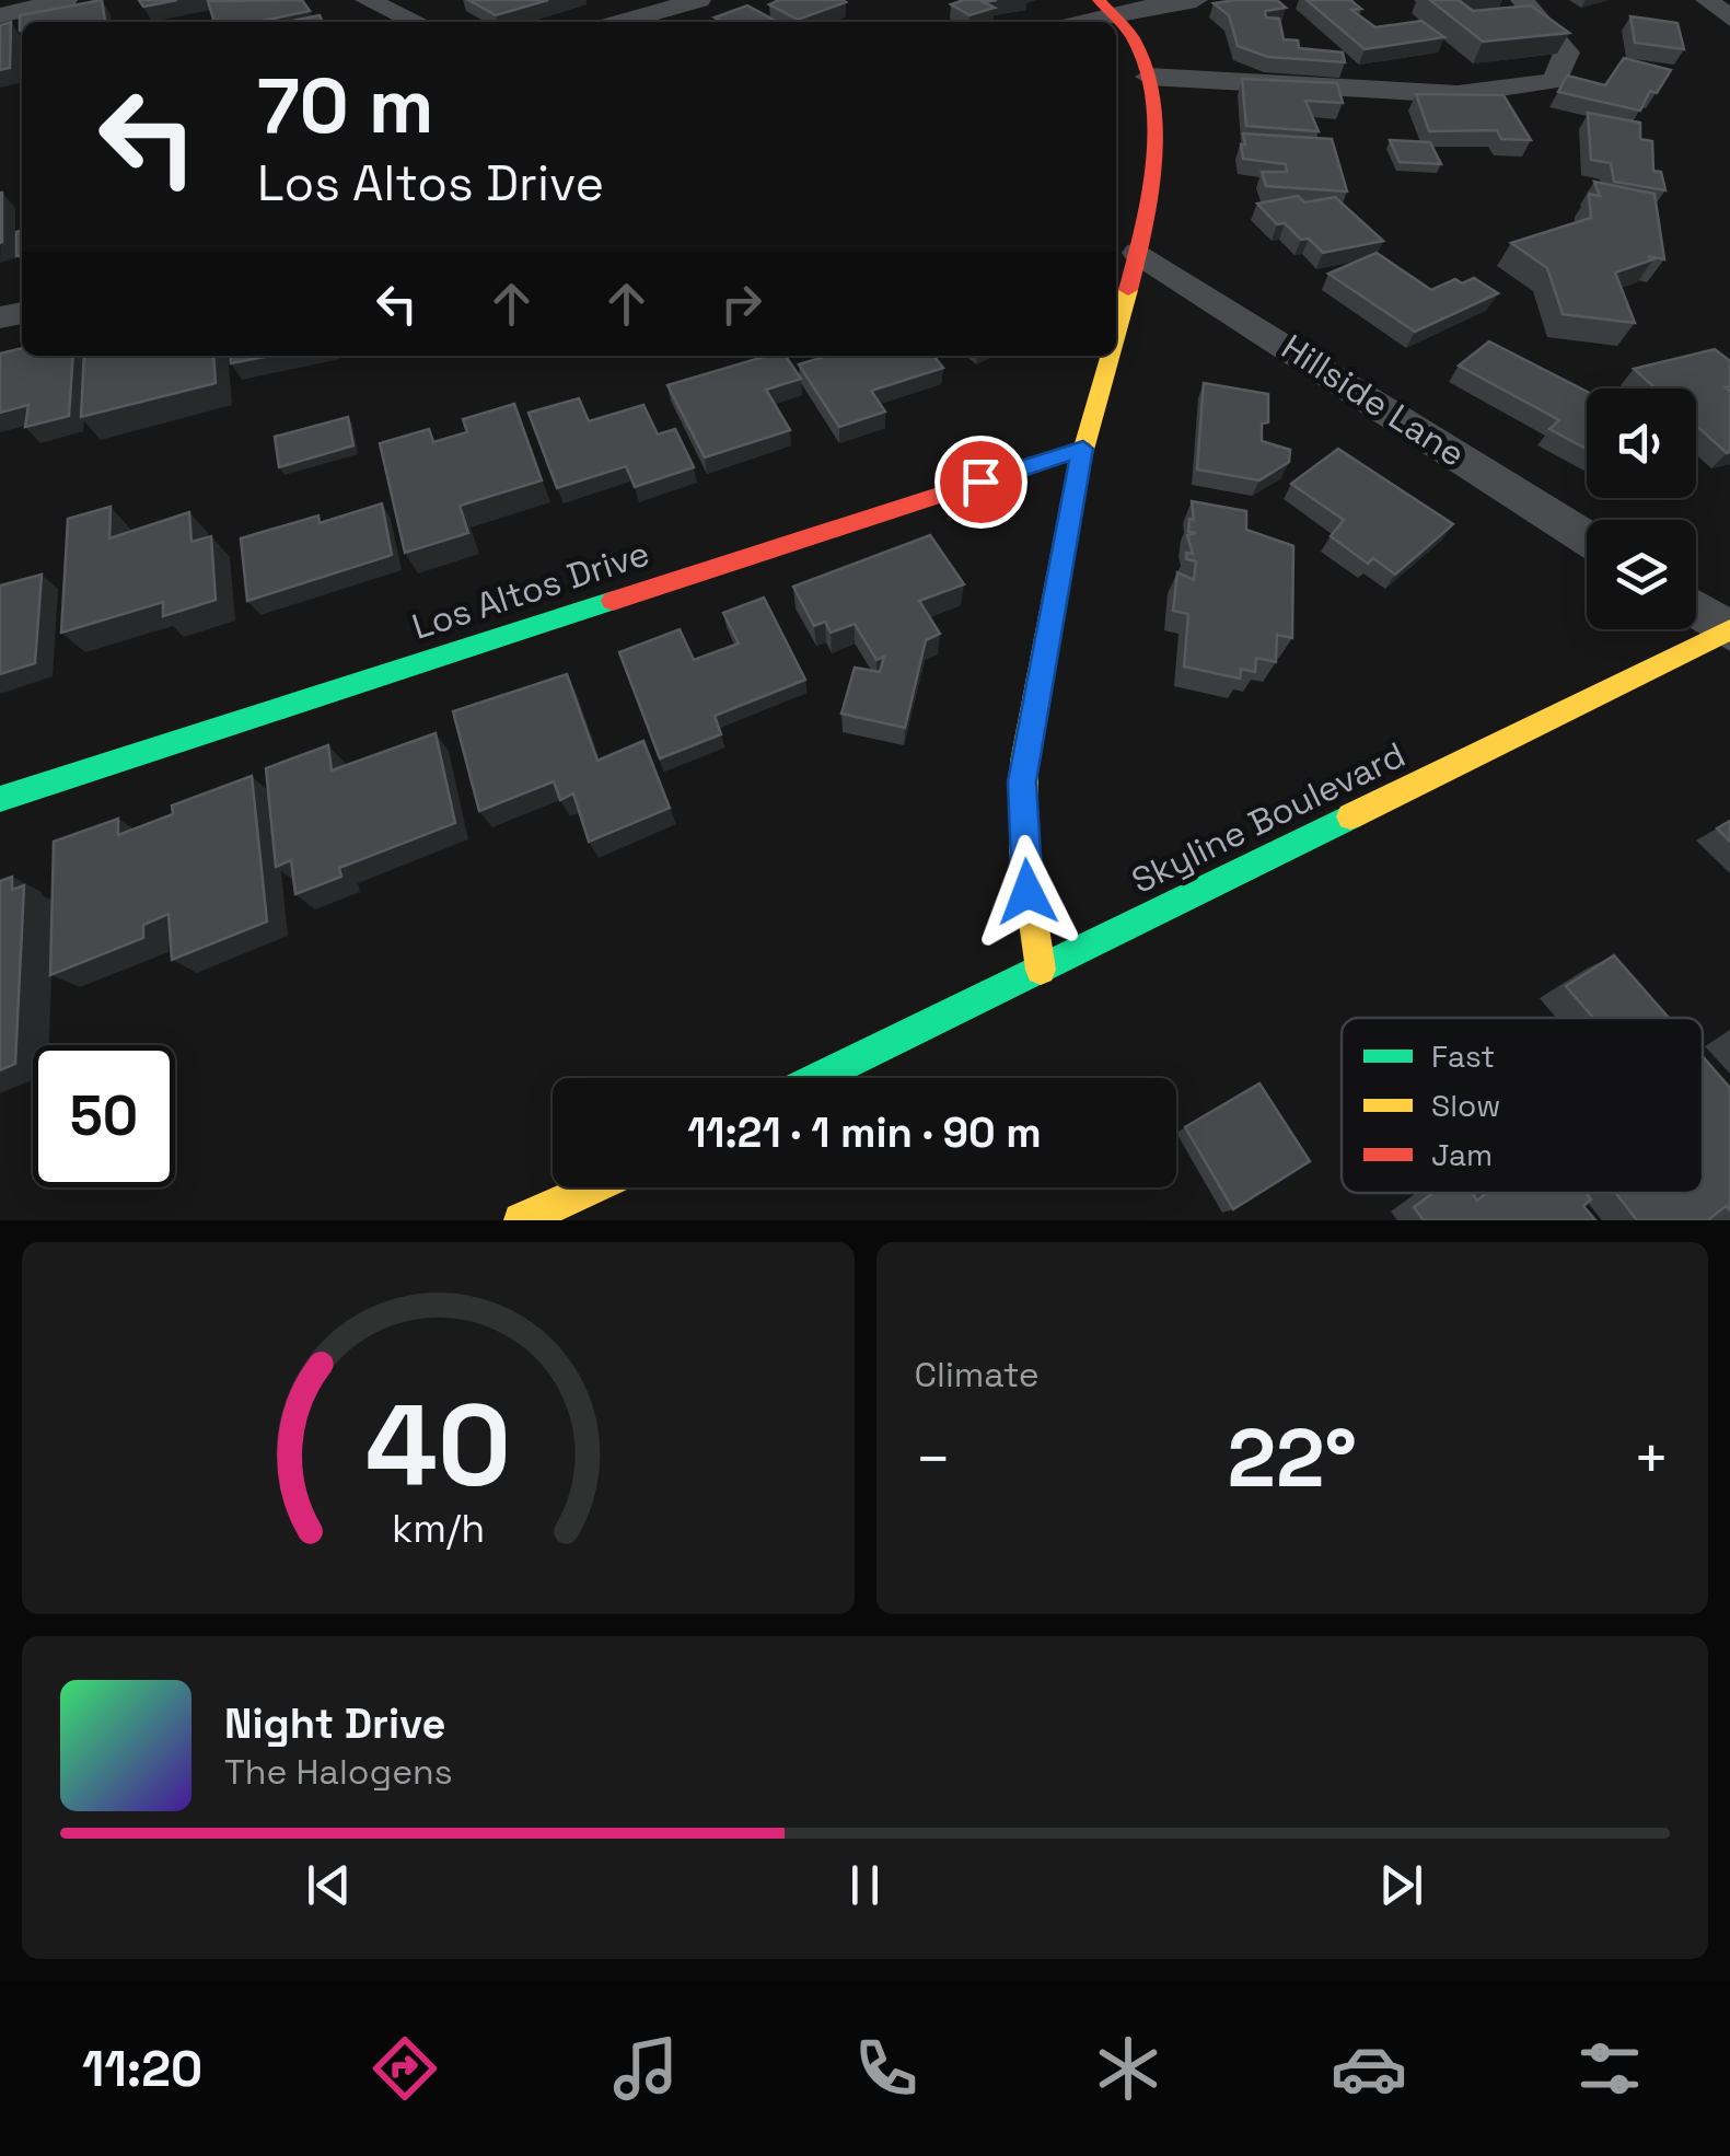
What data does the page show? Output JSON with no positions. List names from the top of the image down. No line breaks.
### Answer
{"streets":{"main road":["Los Altos Drive","Skyline Boulevard"],"street":["Hillside Lane"]},"legend":["Fast","Slow","Jam"],"page":{"turn":["70 m","Los Altos Drive"],"limit":"50","trip":"11:21 · 1 min · 90 m","tile":"Climate","heat":["−","22°","+"],"song":["Night Drive","The Halogens"],"tabs":"11:20","gauge":["40","km/h"]}}
